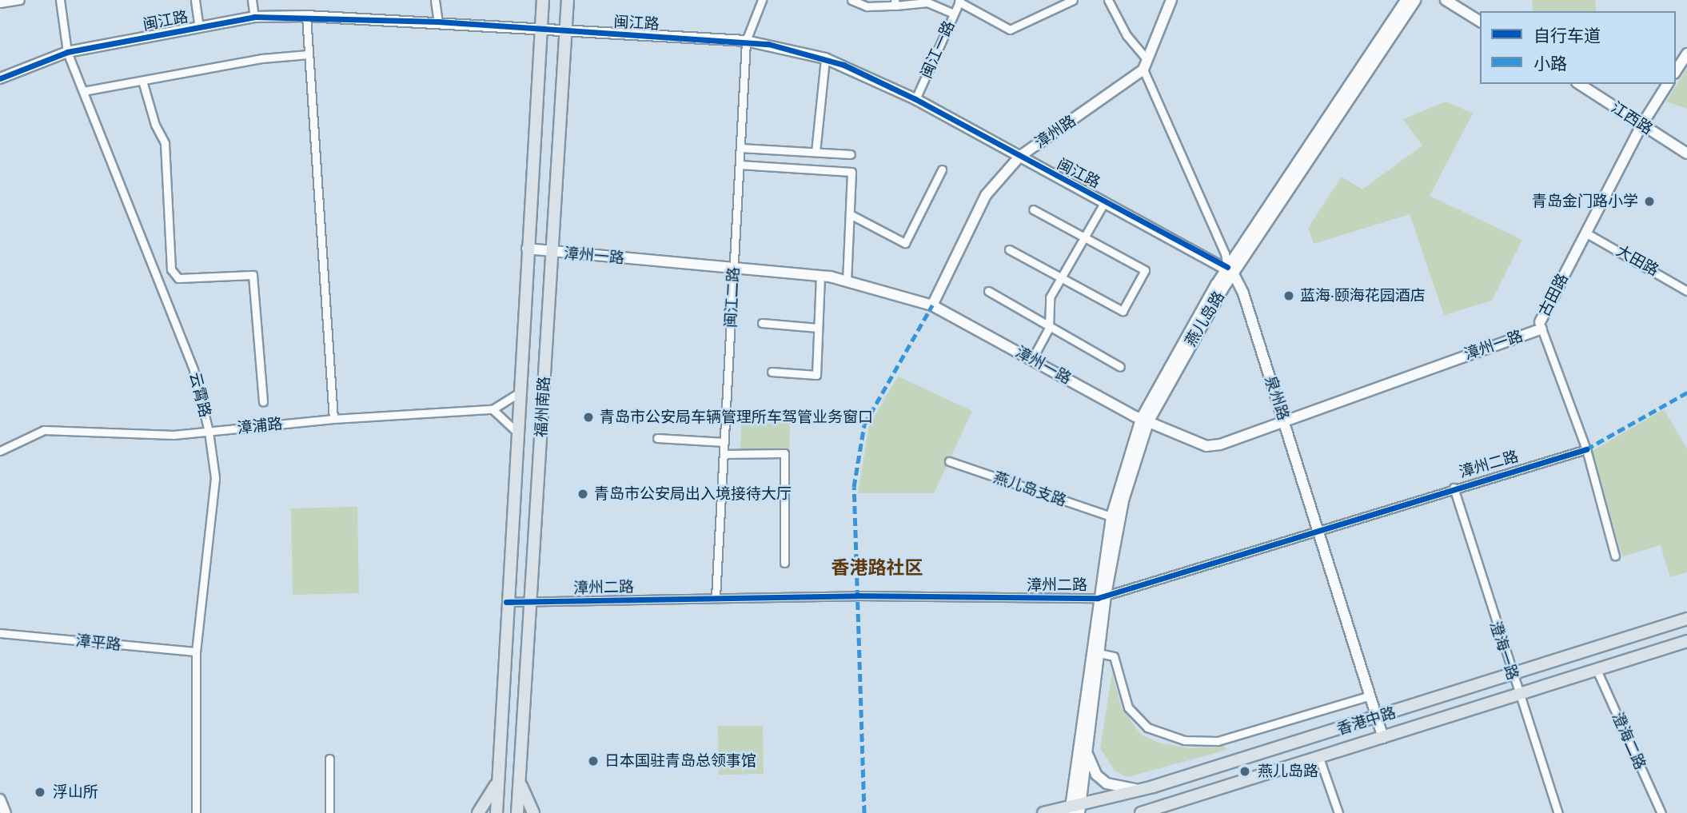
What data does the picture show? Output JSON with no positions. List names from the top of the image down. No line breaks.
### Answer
{"streets":{"main road":["福州南路","香港中路"],"street":["闽江路","闽江一路","江西路","漳州路","漳州一路","大田路","古田路","闽江二路","燕儿岛路","云霄路","泉州路","漳浦路","漳州二路","燕儿岛支路","漳平路","澄海一路","澄海二路"]},"crossings":[["闽江路","闽江一路"],["闽江路","漳州路"],["闽江路","闽江二路"],["闽江路","燕儿岛路"],["闽江路","云霄路"],["闽江路","泉州路"],["闽江路","福州南路"],["江西路","古田路"],["漳州路","漳州一路"],["漳州路","泉州路"],["漳州一路","古田路"],["漳州一路","闽江二路"],["漳州一路","燕儿岛路"],["漳州一路","泉州路"],["漳州一路","福州南路"],["大田路","古田路"],["古田路","漳州二路"],["闽江二路","漳州二路"],["燕儿岛路","泉州路"],["燕儿岛路","漳州二路"],["燕儿岛路","燕儿岛支路"],["燕儿岛路","香港中路"],["云霄路","漳浦路"],["云霄路","漳平路"],["泉州路","漳州二路"],["泉州路","香港中路"],["福州南路","漳州二路"],["漳州二路","澄海一路"],["澄海一路","香港中路"],["香港中路","澄海二路"]],"districts":["香港路社区"],"places":["青岛金门路小学","蓝海·颐海花园酒店","青岛市公安局车辆管理所车驾管业务窗口","青岛市公安局出入境接待大厅","日本国驻青岛总领事馆","燕儿岛路","浮山所"],"legend":["自行车道","小路"]}
